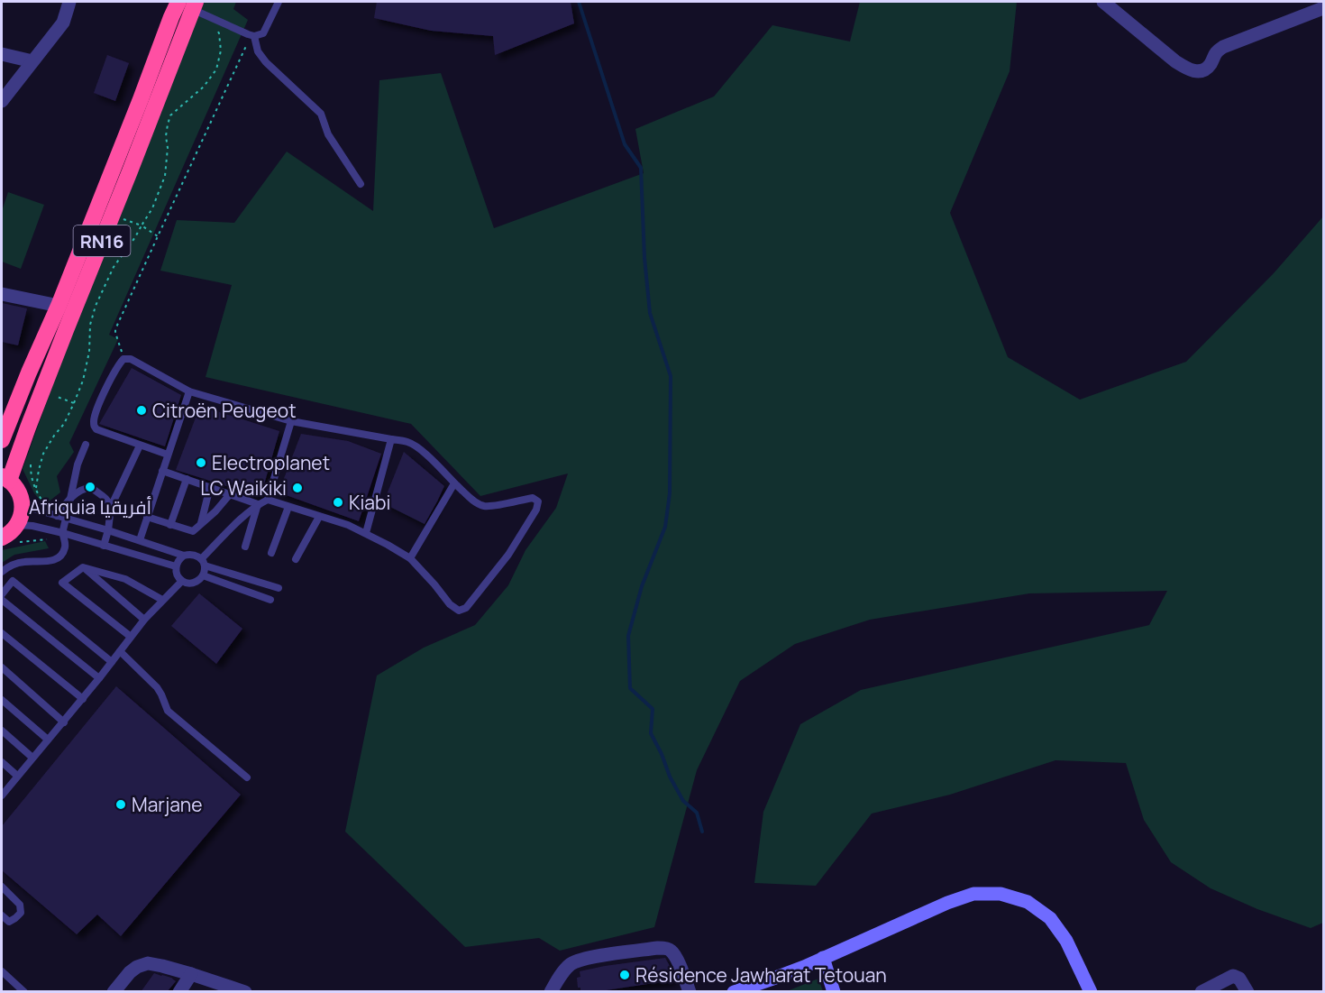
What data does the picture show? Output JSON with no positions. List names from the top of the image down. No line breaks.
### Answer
{"streets":{"highway":["RN16"]},"places":["Citroën Peugeot","Electroplanet","Afriquia أفريقيا","LC Waikiki","Kiabi","Marjane","Résidence Jawharat Tetouan"]}
